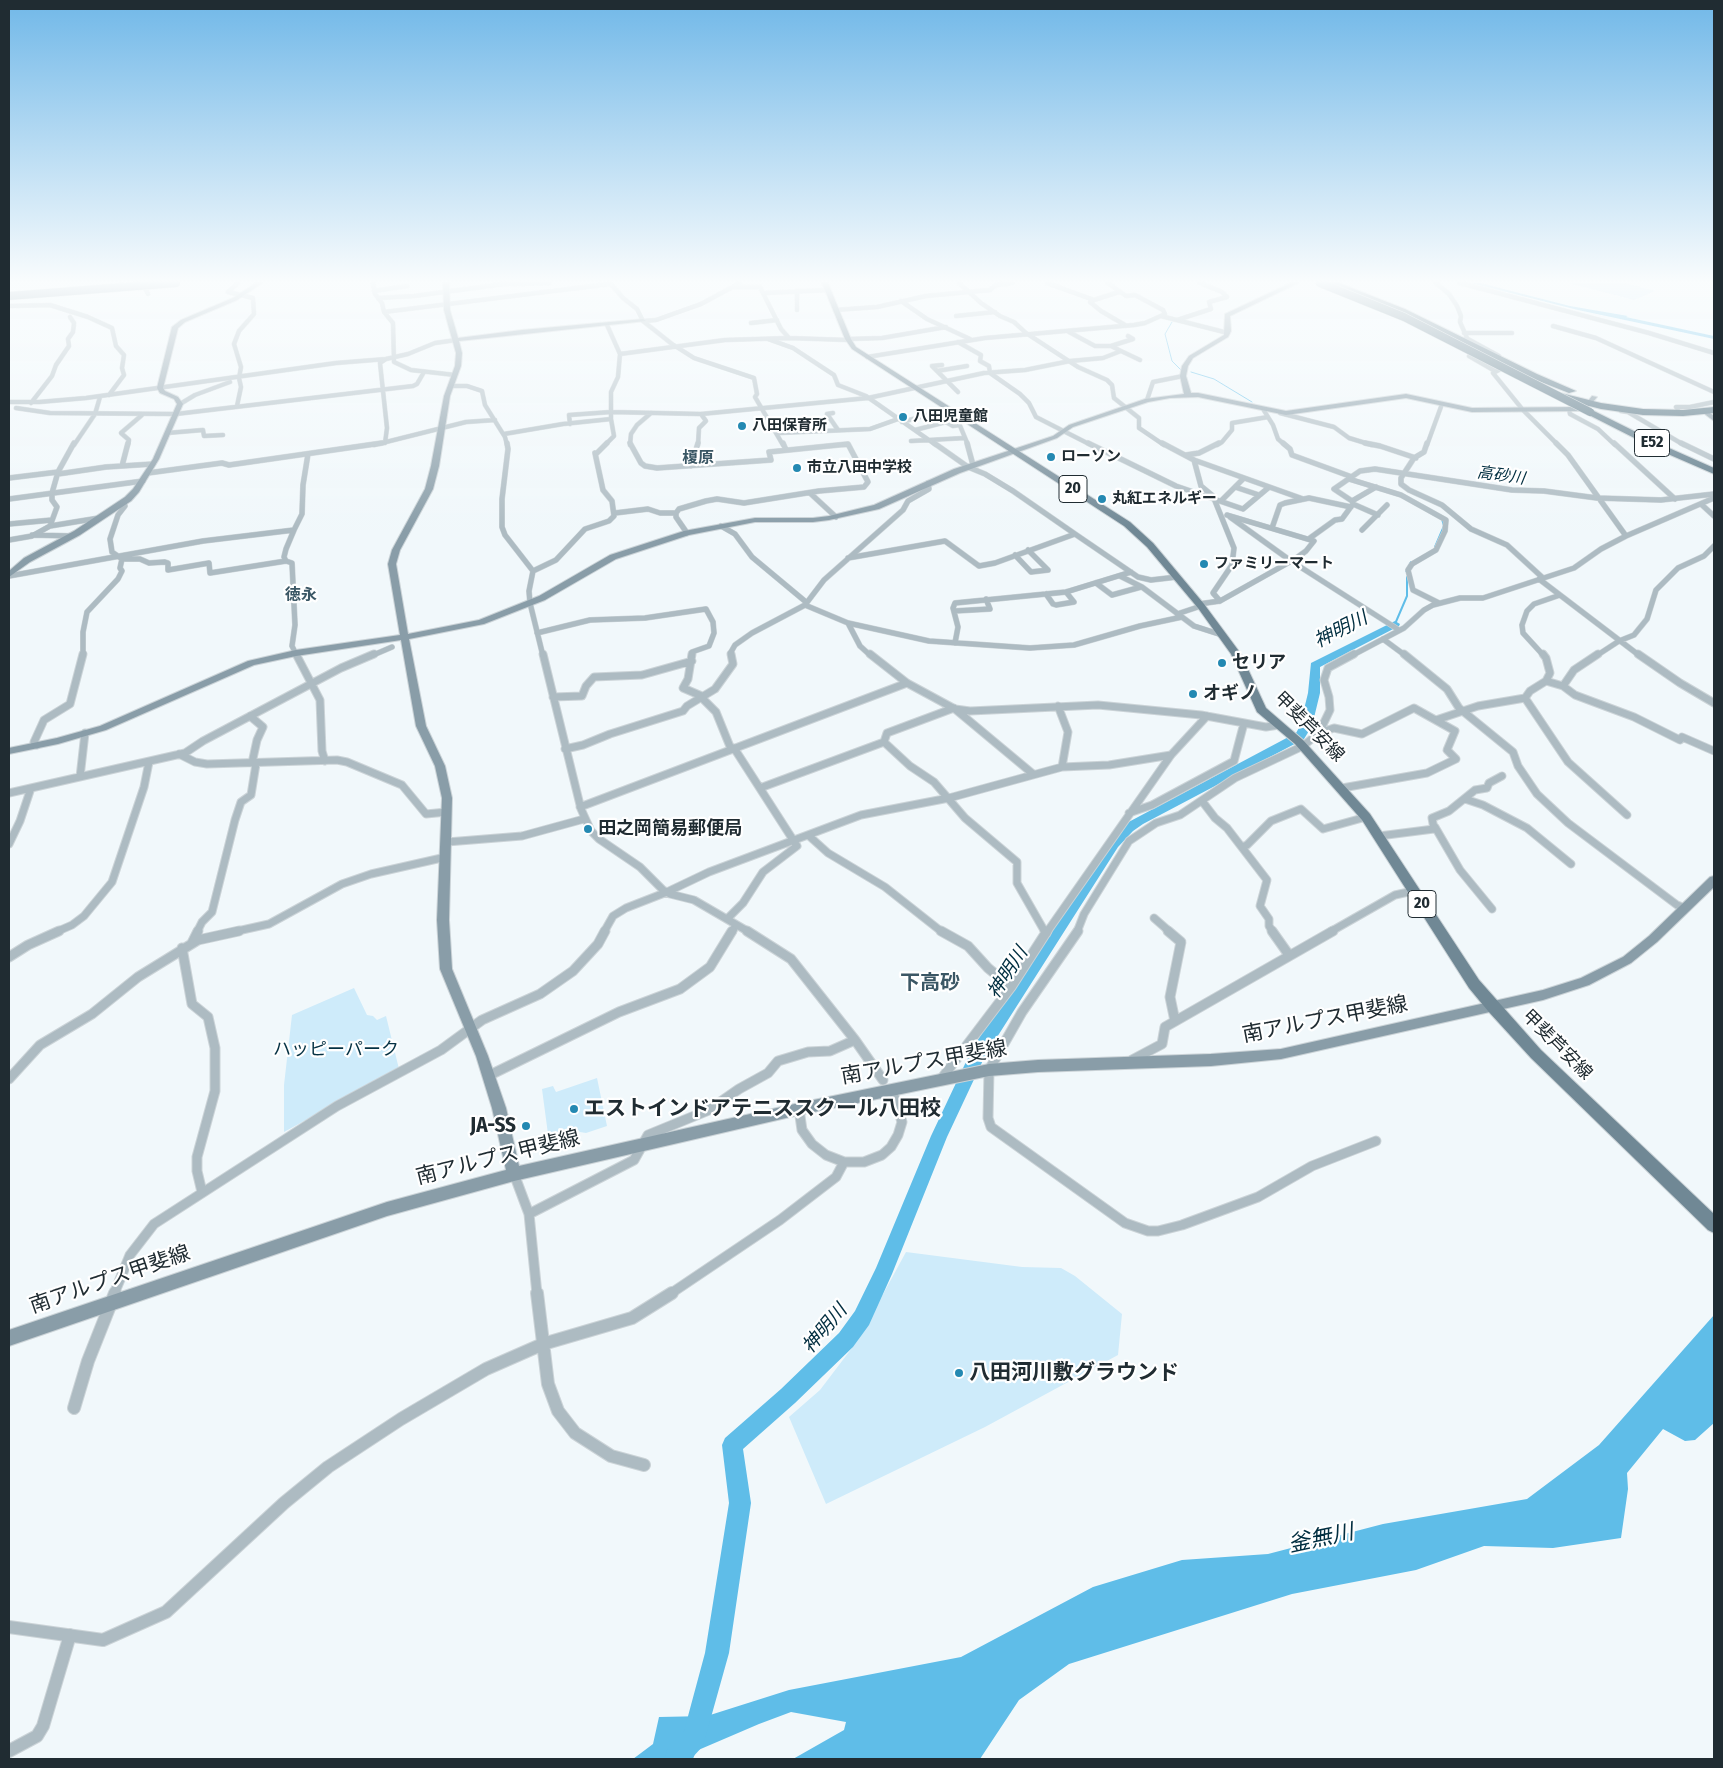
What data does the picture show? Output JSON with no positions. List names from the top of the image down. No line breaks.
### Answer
{"streets":{"highway":["E52"],"main road":["20","甲斐芦安線"],"street":["南アルプス甲斐線"]},"crossings":[["甲斐芦安線","南アルプス甲斐線"]],"districts":["榎原","徳永","下高砂"],"water":["高砂川","神明川","釜無川"],"parks":["ハッピーパーク"],"places":["八田児童館","八田保育所","ローソン","市立八田中学校","丸紅エネルギー","ファミリーマート","セリア","オギノ","田之岡簡易郵便局","エストインドアテニススクール八田校","JA-SS","八田河川敷グラウンド"]}
